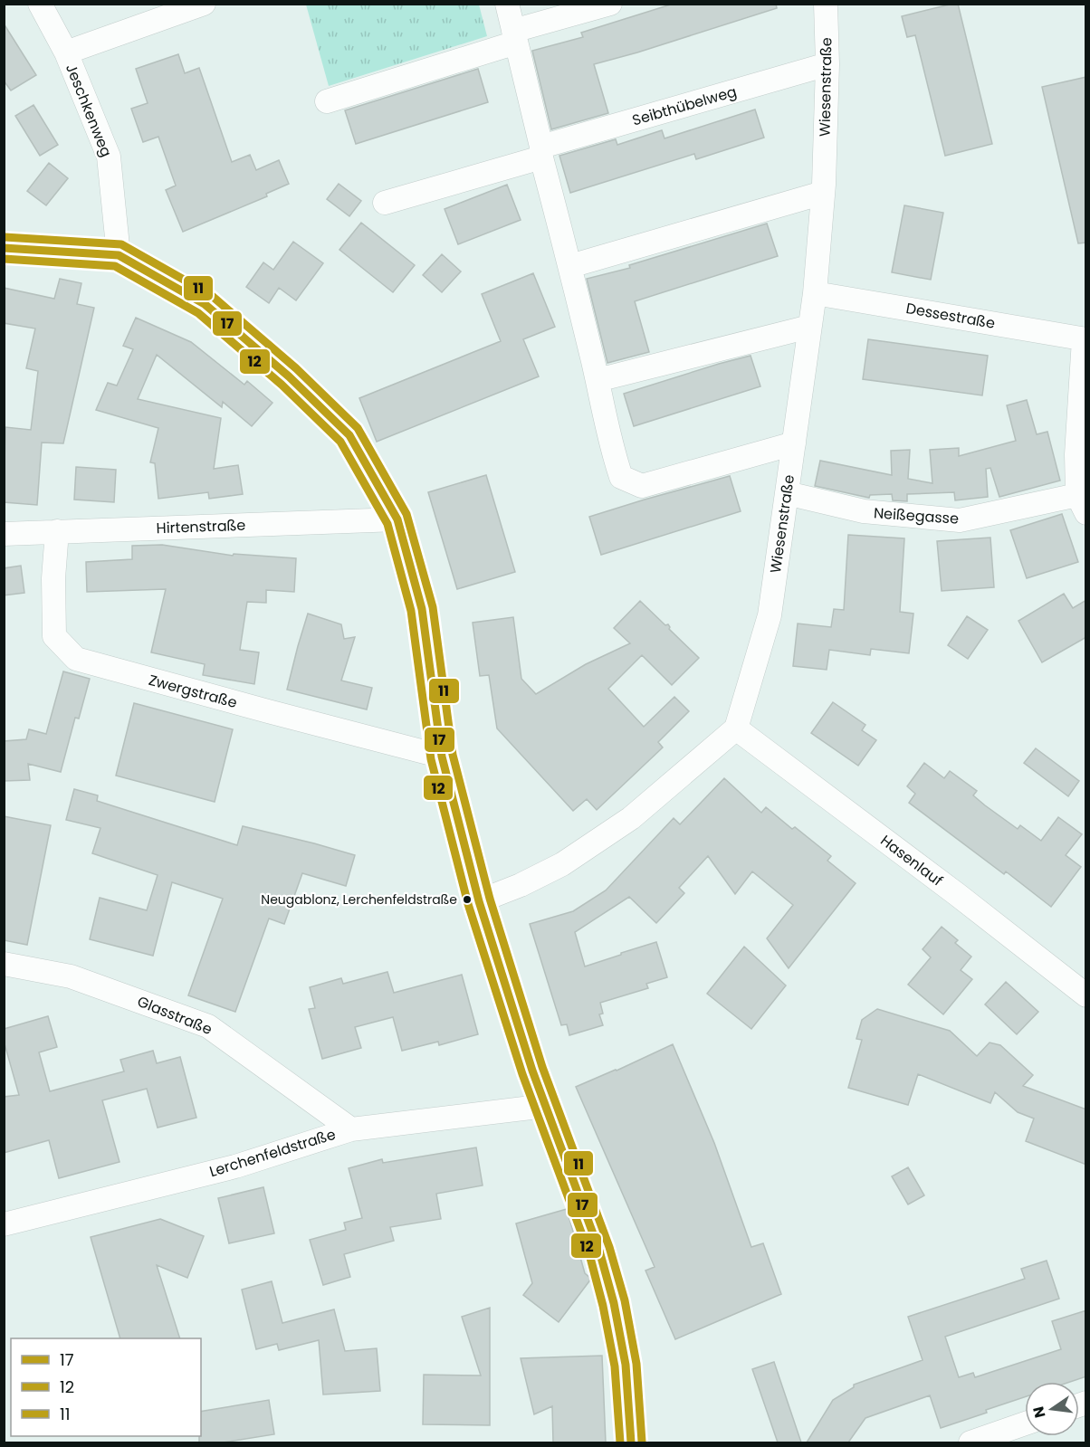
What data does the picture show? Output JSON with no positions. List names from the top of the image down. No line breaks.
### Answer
{"streets":{"street":["Wiesenstraße","Seibthübelweg","Jeschkenweg","Dessestraße","Neißegasse","Hirtenstraße","Zwergstraße","Hasenlauf","Glasstraße","Lerchenfeldstraße"]},"crossings":[["Wiesenstraße","Seibthübelweg"],["Wiesenstraße","Dessestraße"],["Wiesenstraße","Neißegasse"],["Wiesenstraße","Hasenlauf"],["Dessestraße","Neißegasse"],["Hirtenstraße","Zwergstraße"],["Glasstraße","Lerchenfeldstraße"]],"places":["Neugablonz, Lerchenfeldstraße"],"lines":["transit line 11","transit line 17","transit line 12"],"legend":["17","12","11"],"north":"left"}
